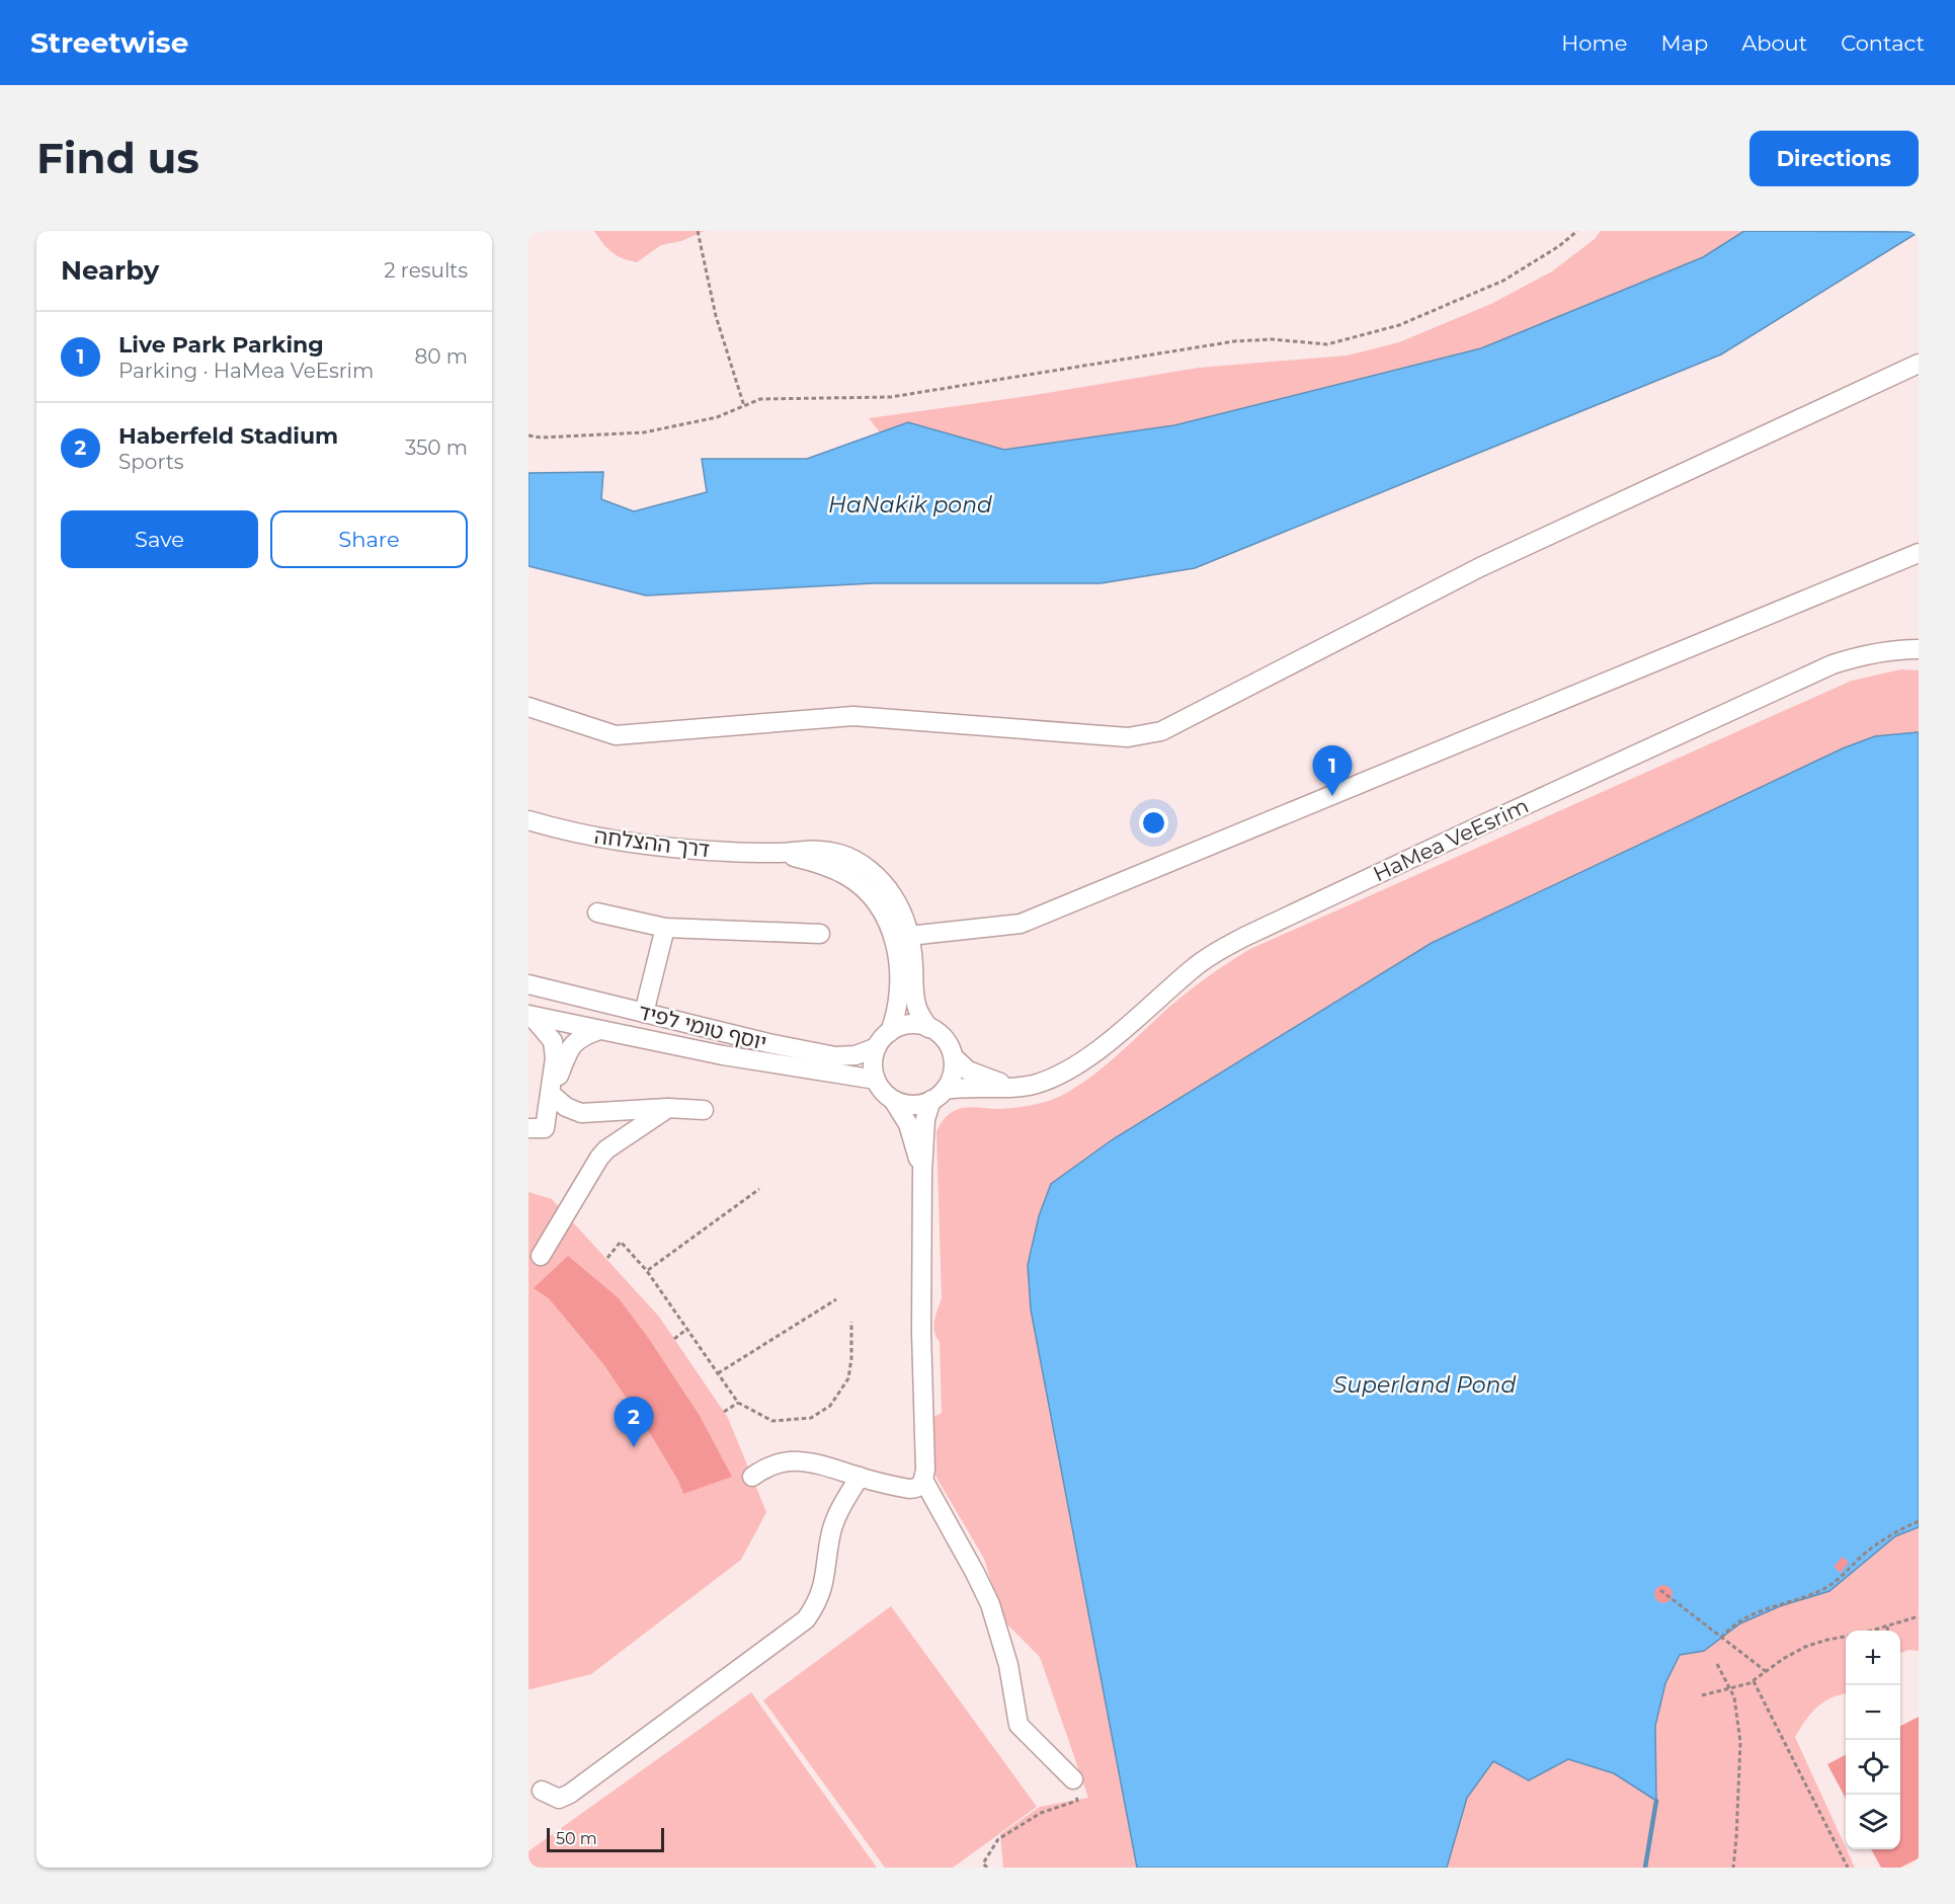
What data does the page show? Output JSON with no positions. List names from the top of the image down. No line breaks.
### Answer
{"streets":{"street":["HaMea VeEsrim","דרך ההצלחה","יוסף טומי לפיד"]},"crossings":[["HaMea VeEsrim","דרך ההצלחה"],["HaMea VeEsrim","יוסף טומי לפיד"],["דרך ההצלחה","יוסף טומי לפיד"]],"water":["HaNakik pond","Superland Pond"],"scale_bar":"50 m","page":{"header":"Streetwise","nav":["Home","Map","About","Contact"],"buttons":["Directions",["Save","Share"]],"title":"Find us","heading":["Nearby","2 results"],"list":[{"mark":"1","name":"Live Park Parking","note":"Parking · HaMea VeEsrim","value":"80 m"},{"mark":"2","name":"Haberfeld Stadium","note":"Sports","value":"350 m"}],"pins":["1","2"],"map_buttons":["+","−"],"scale":"50 m"}}
